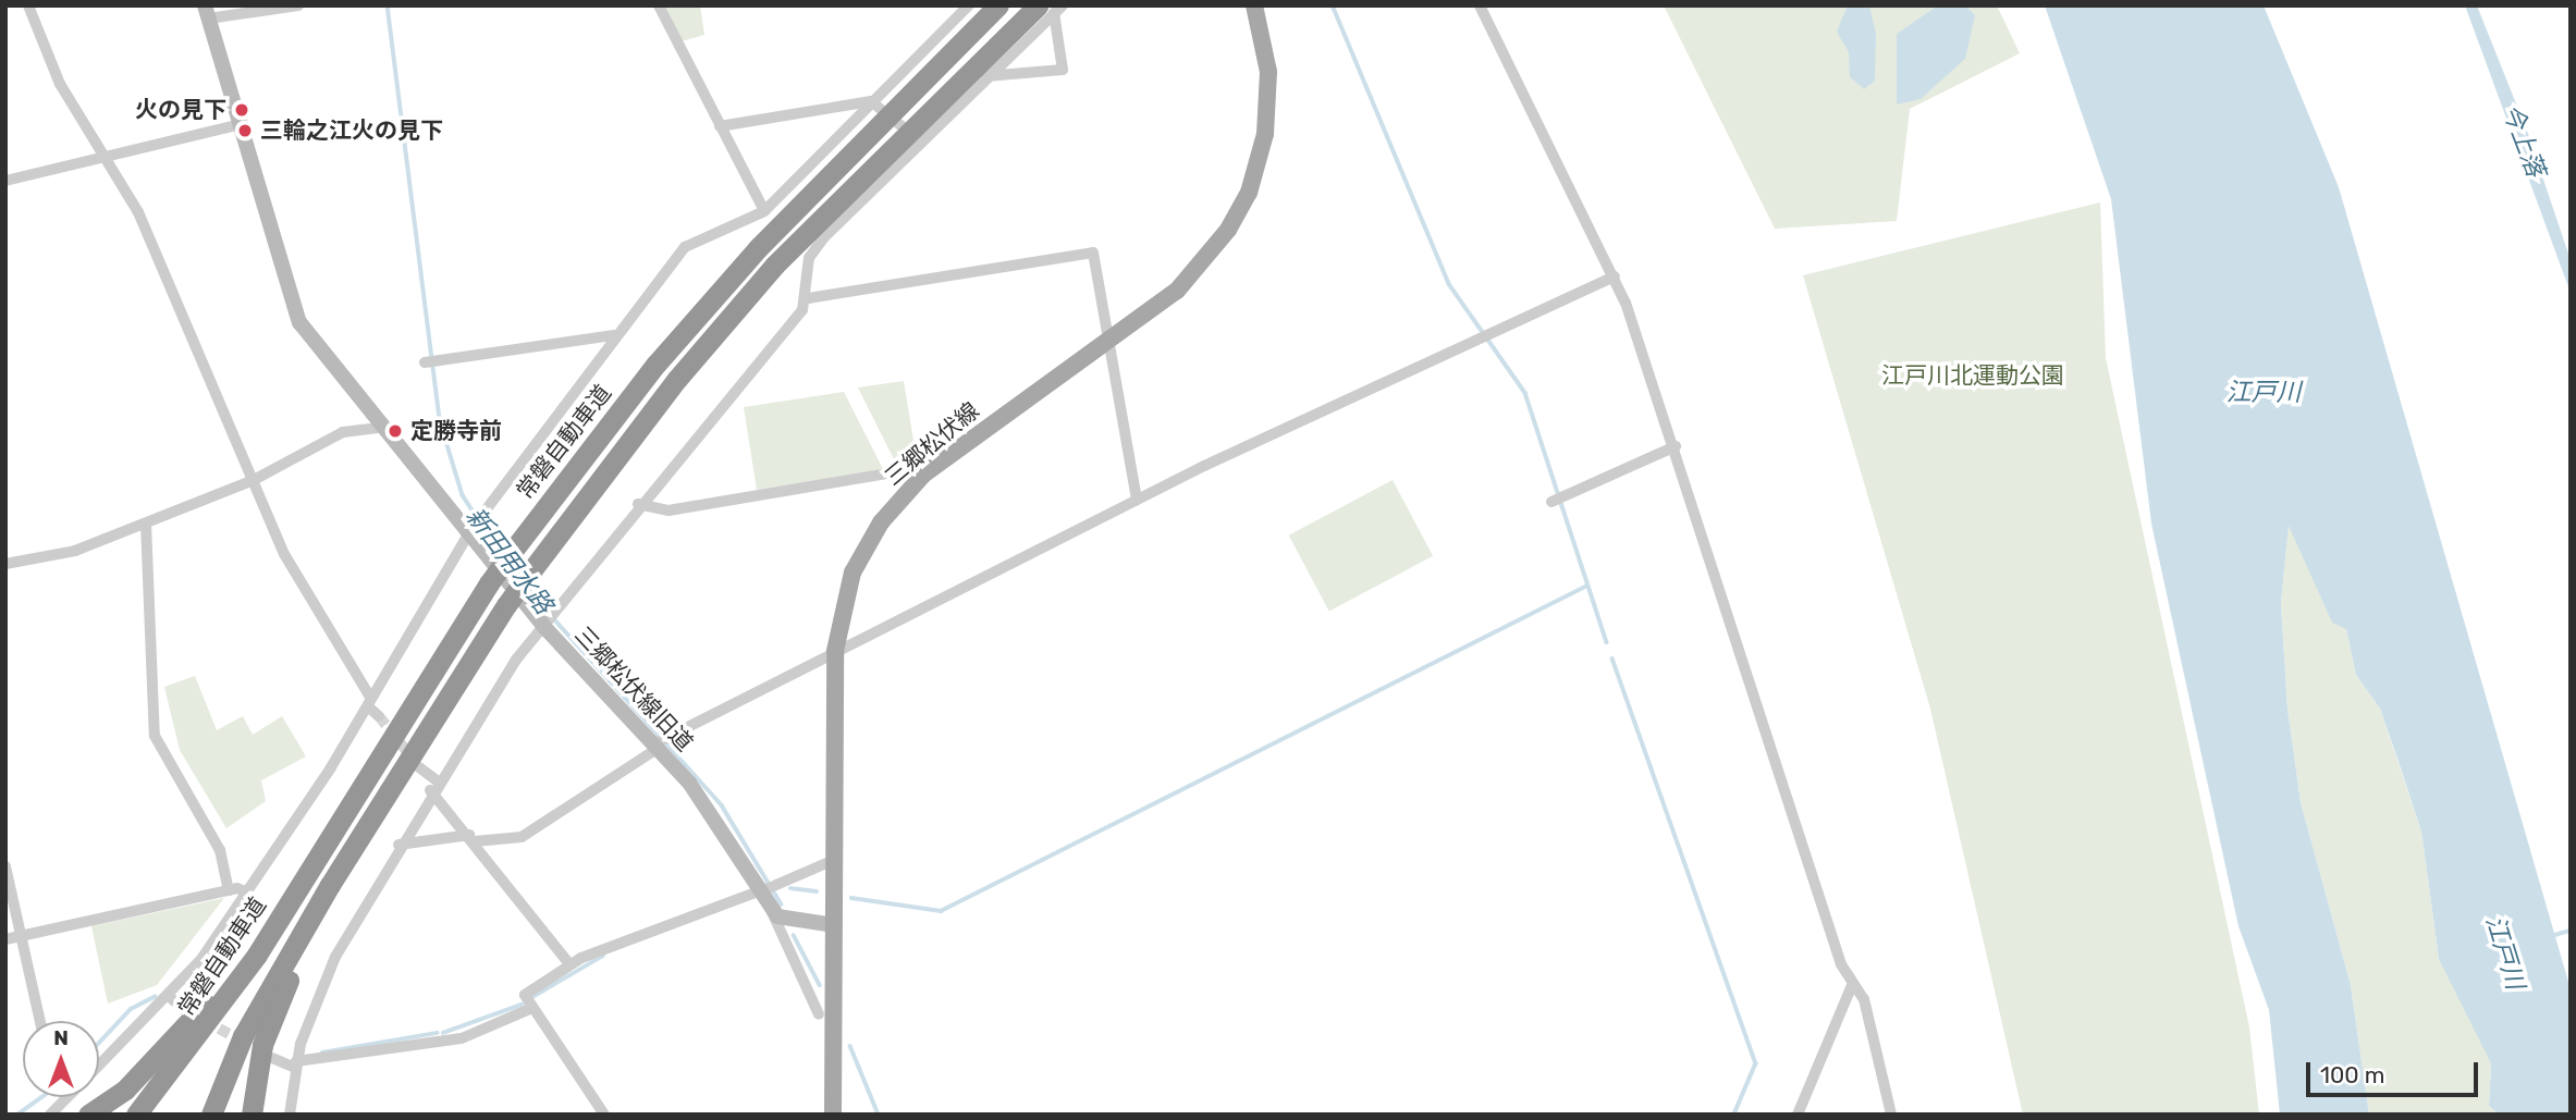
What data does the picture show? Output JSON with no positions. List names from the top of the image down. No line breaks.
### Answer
{"streets":{"highway":["常磐自動車道"],"main road":["三郷松伏線"],"street":["三郷松伏線旧道"]},"crossings":[["三郷松伏線","三郷松伏線旧道"]],"water":["今上落","江戸川","新田用水路"],"parks":["江戸川北運動公園"],"places":["火の見下","三輪之江火の見下","定勝寺前"],"scale_bar":"100 m","north":"top"}
